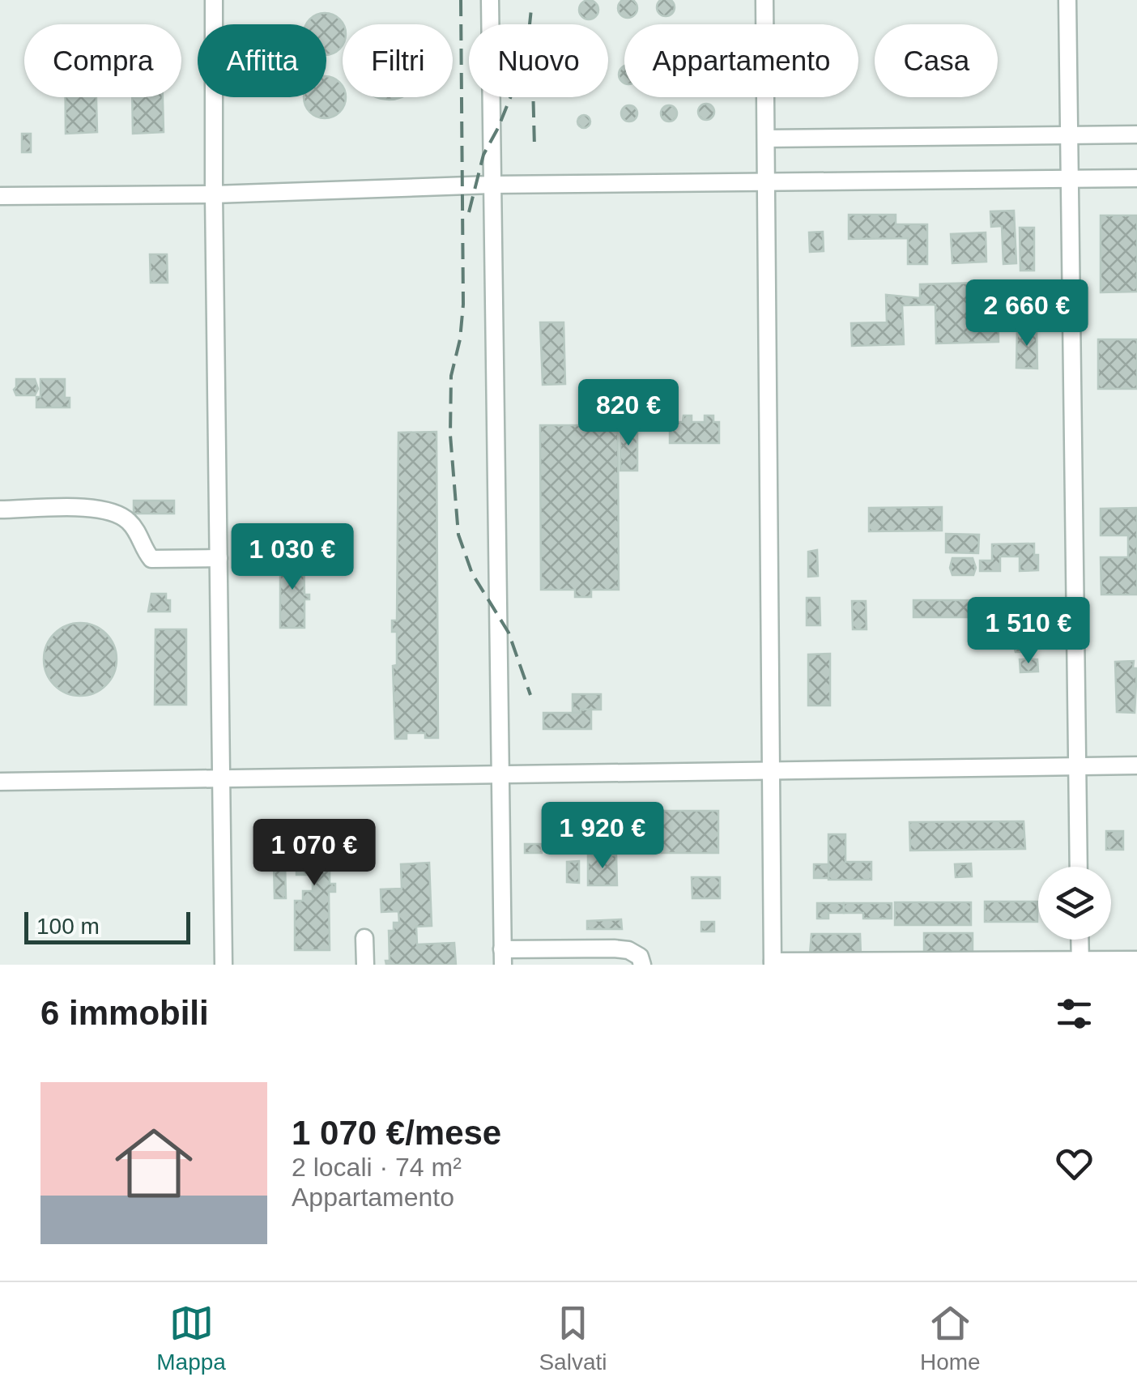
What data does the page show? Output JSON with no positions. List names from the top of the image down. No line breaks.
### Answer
{"scale_bar":"100 m","page":{"chip":["Compra","Affitta","Filtri","Nuovo","Appartamento","Casa"],"price":["2 660 €","820 €","1 030 €","1 510 €","1 920 €","1 070 €"],"scale":"100 m","heading":"6 immobili","list":[{"name":"1 070 €/mese","note":"2 locali · 74 m² · Appartamento"}],"tabs":["Mappa","Salvati","Home"]}}
